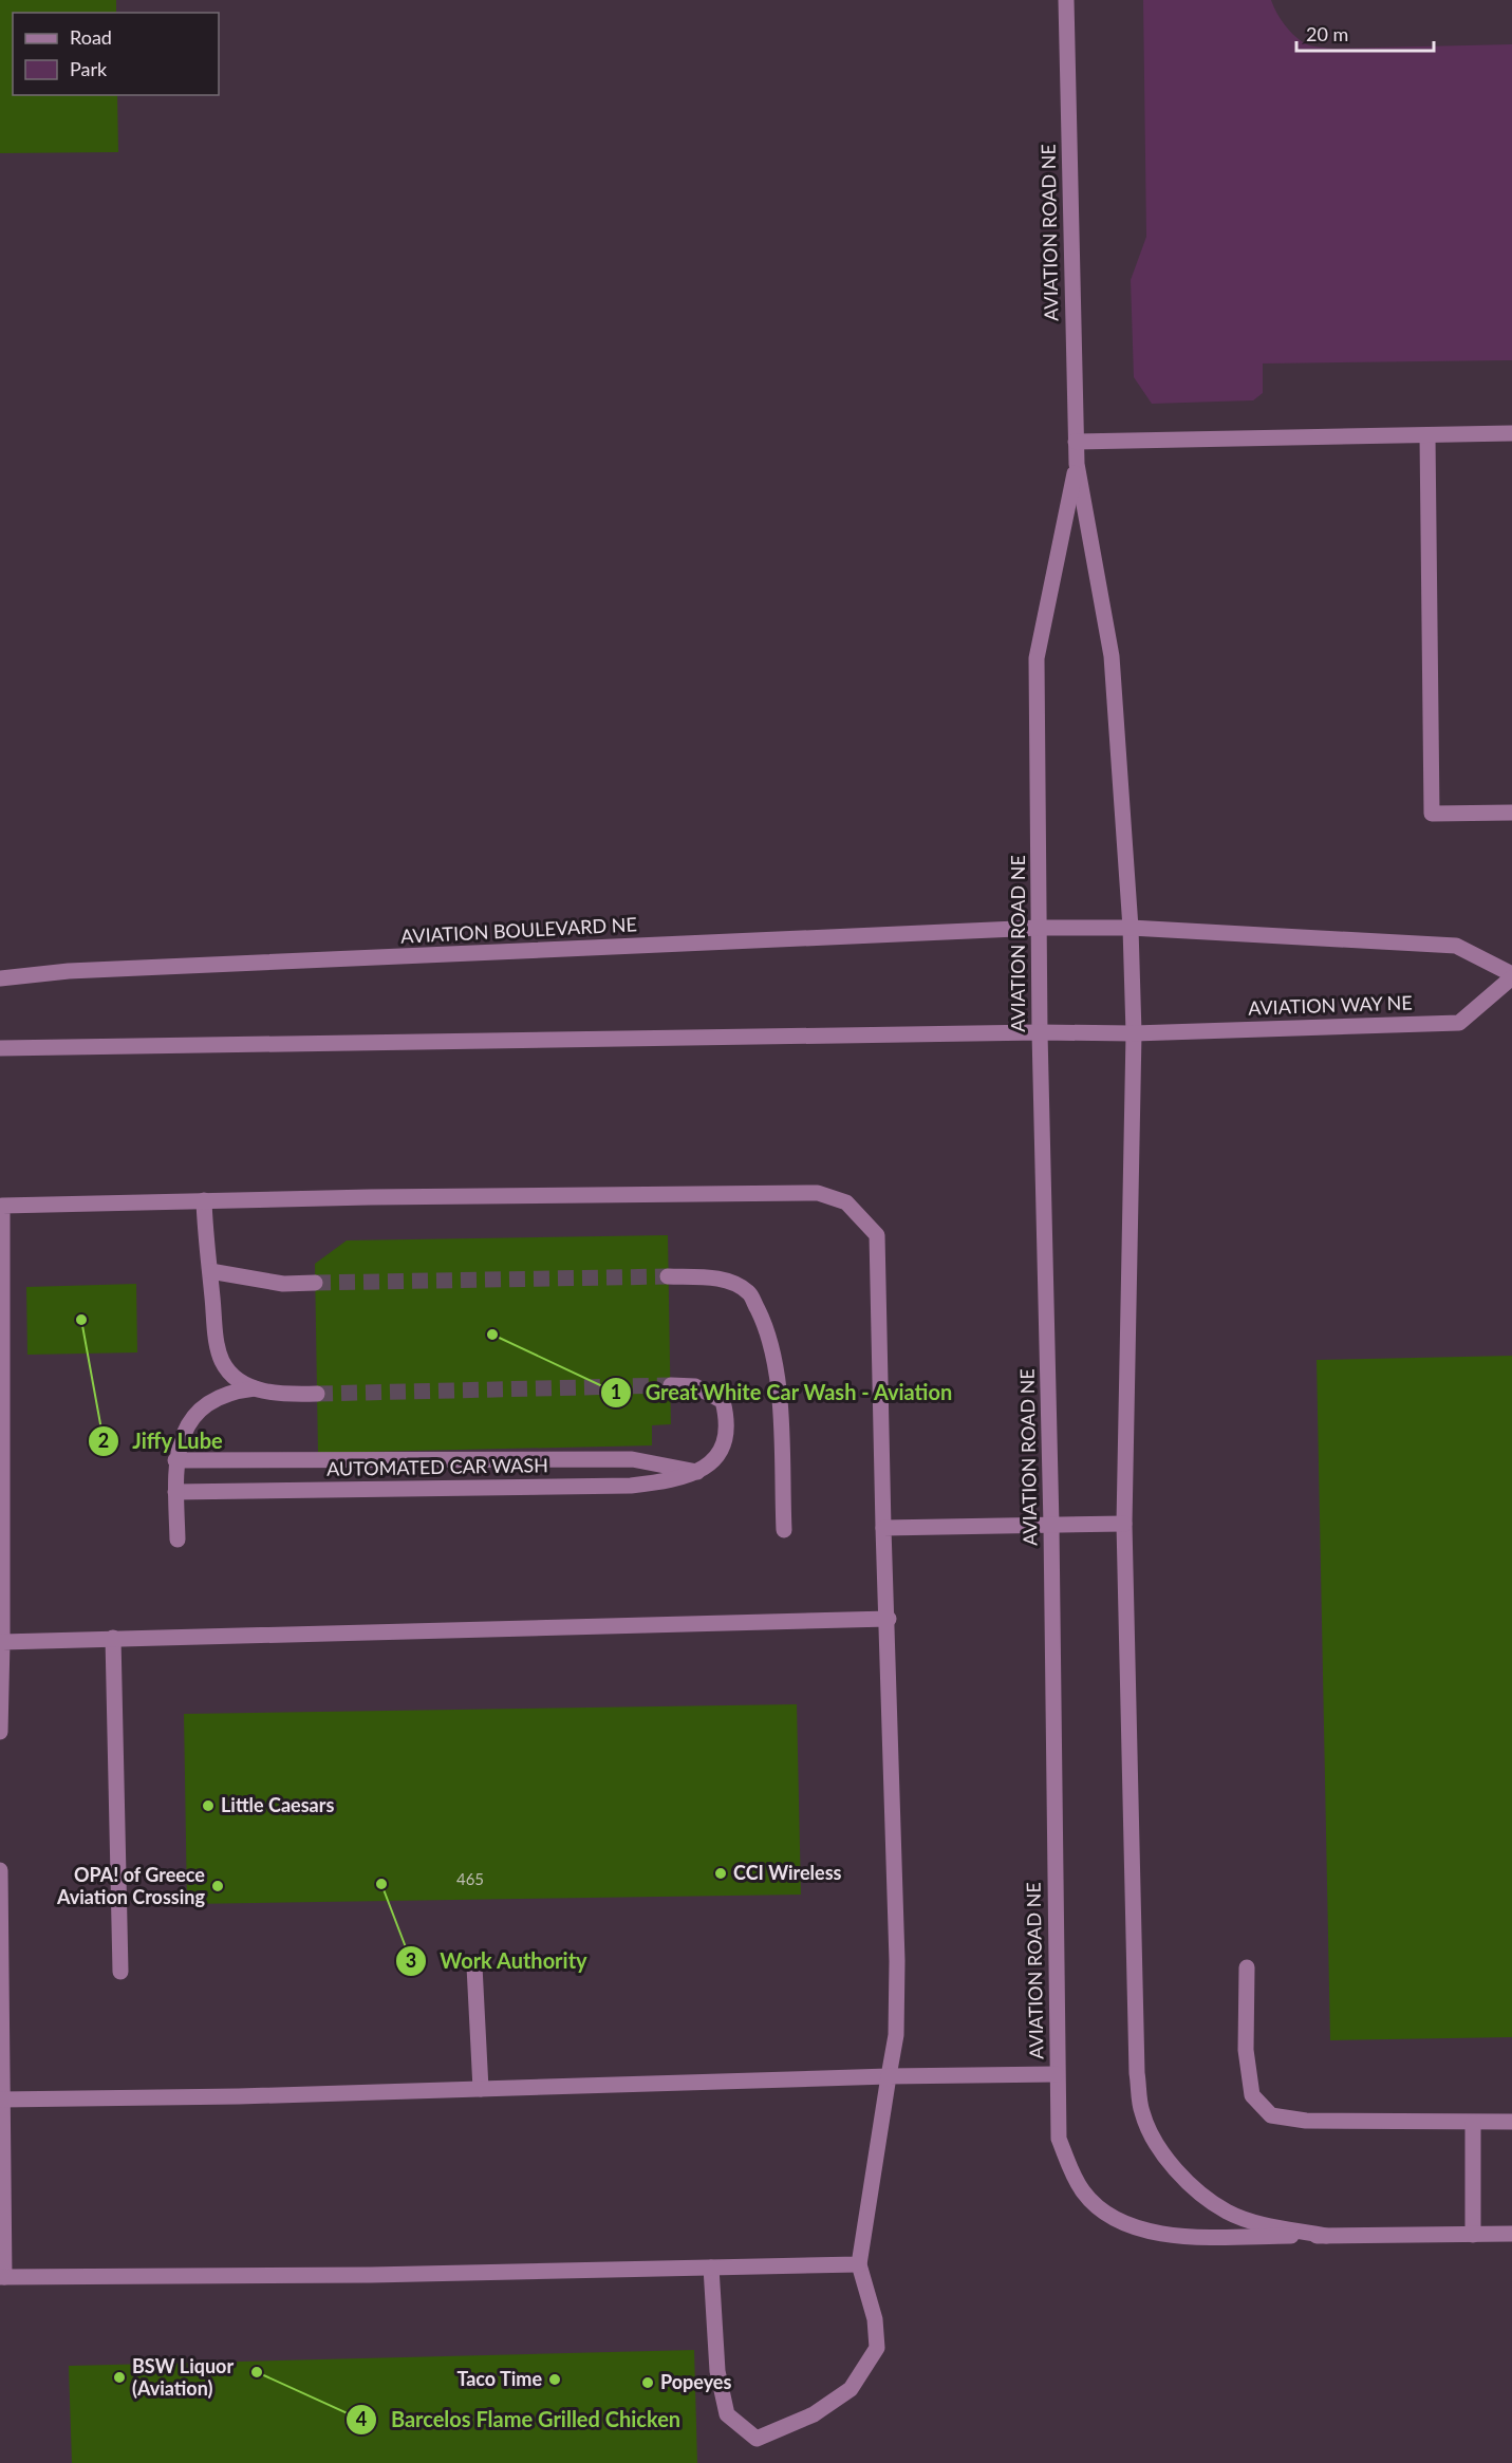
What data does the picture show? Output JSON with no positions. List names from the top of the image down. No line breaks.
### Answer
{"streets":{"street":["AVIATION ROAD NE","AVIATION BOULEVARD NE","AVIATION WAY NE","AUTOMATED CAR WASH"]},"crossings":[["AVIATION ROAD NE","AVIATION BOULEVARD NE"],["AVIATION ROAD NE","AVIATION WAY NE"],["AVIATION BOULEVARD NE","AVIATION WAY NE"]],"places":["Jiffy Lube","Great White Car Wash - Aviation","Little Caesars","CCI Wireless","Work Authority","OPA! of Greece Aviation Crossing","Barcelos Flame Grilled Chicken","BSW Liquor (Aviation)","Taco Time","Popeyes"],"house_numbers":["465"],"legend":["Road","Park"],"scale_bar":"20 m"}
